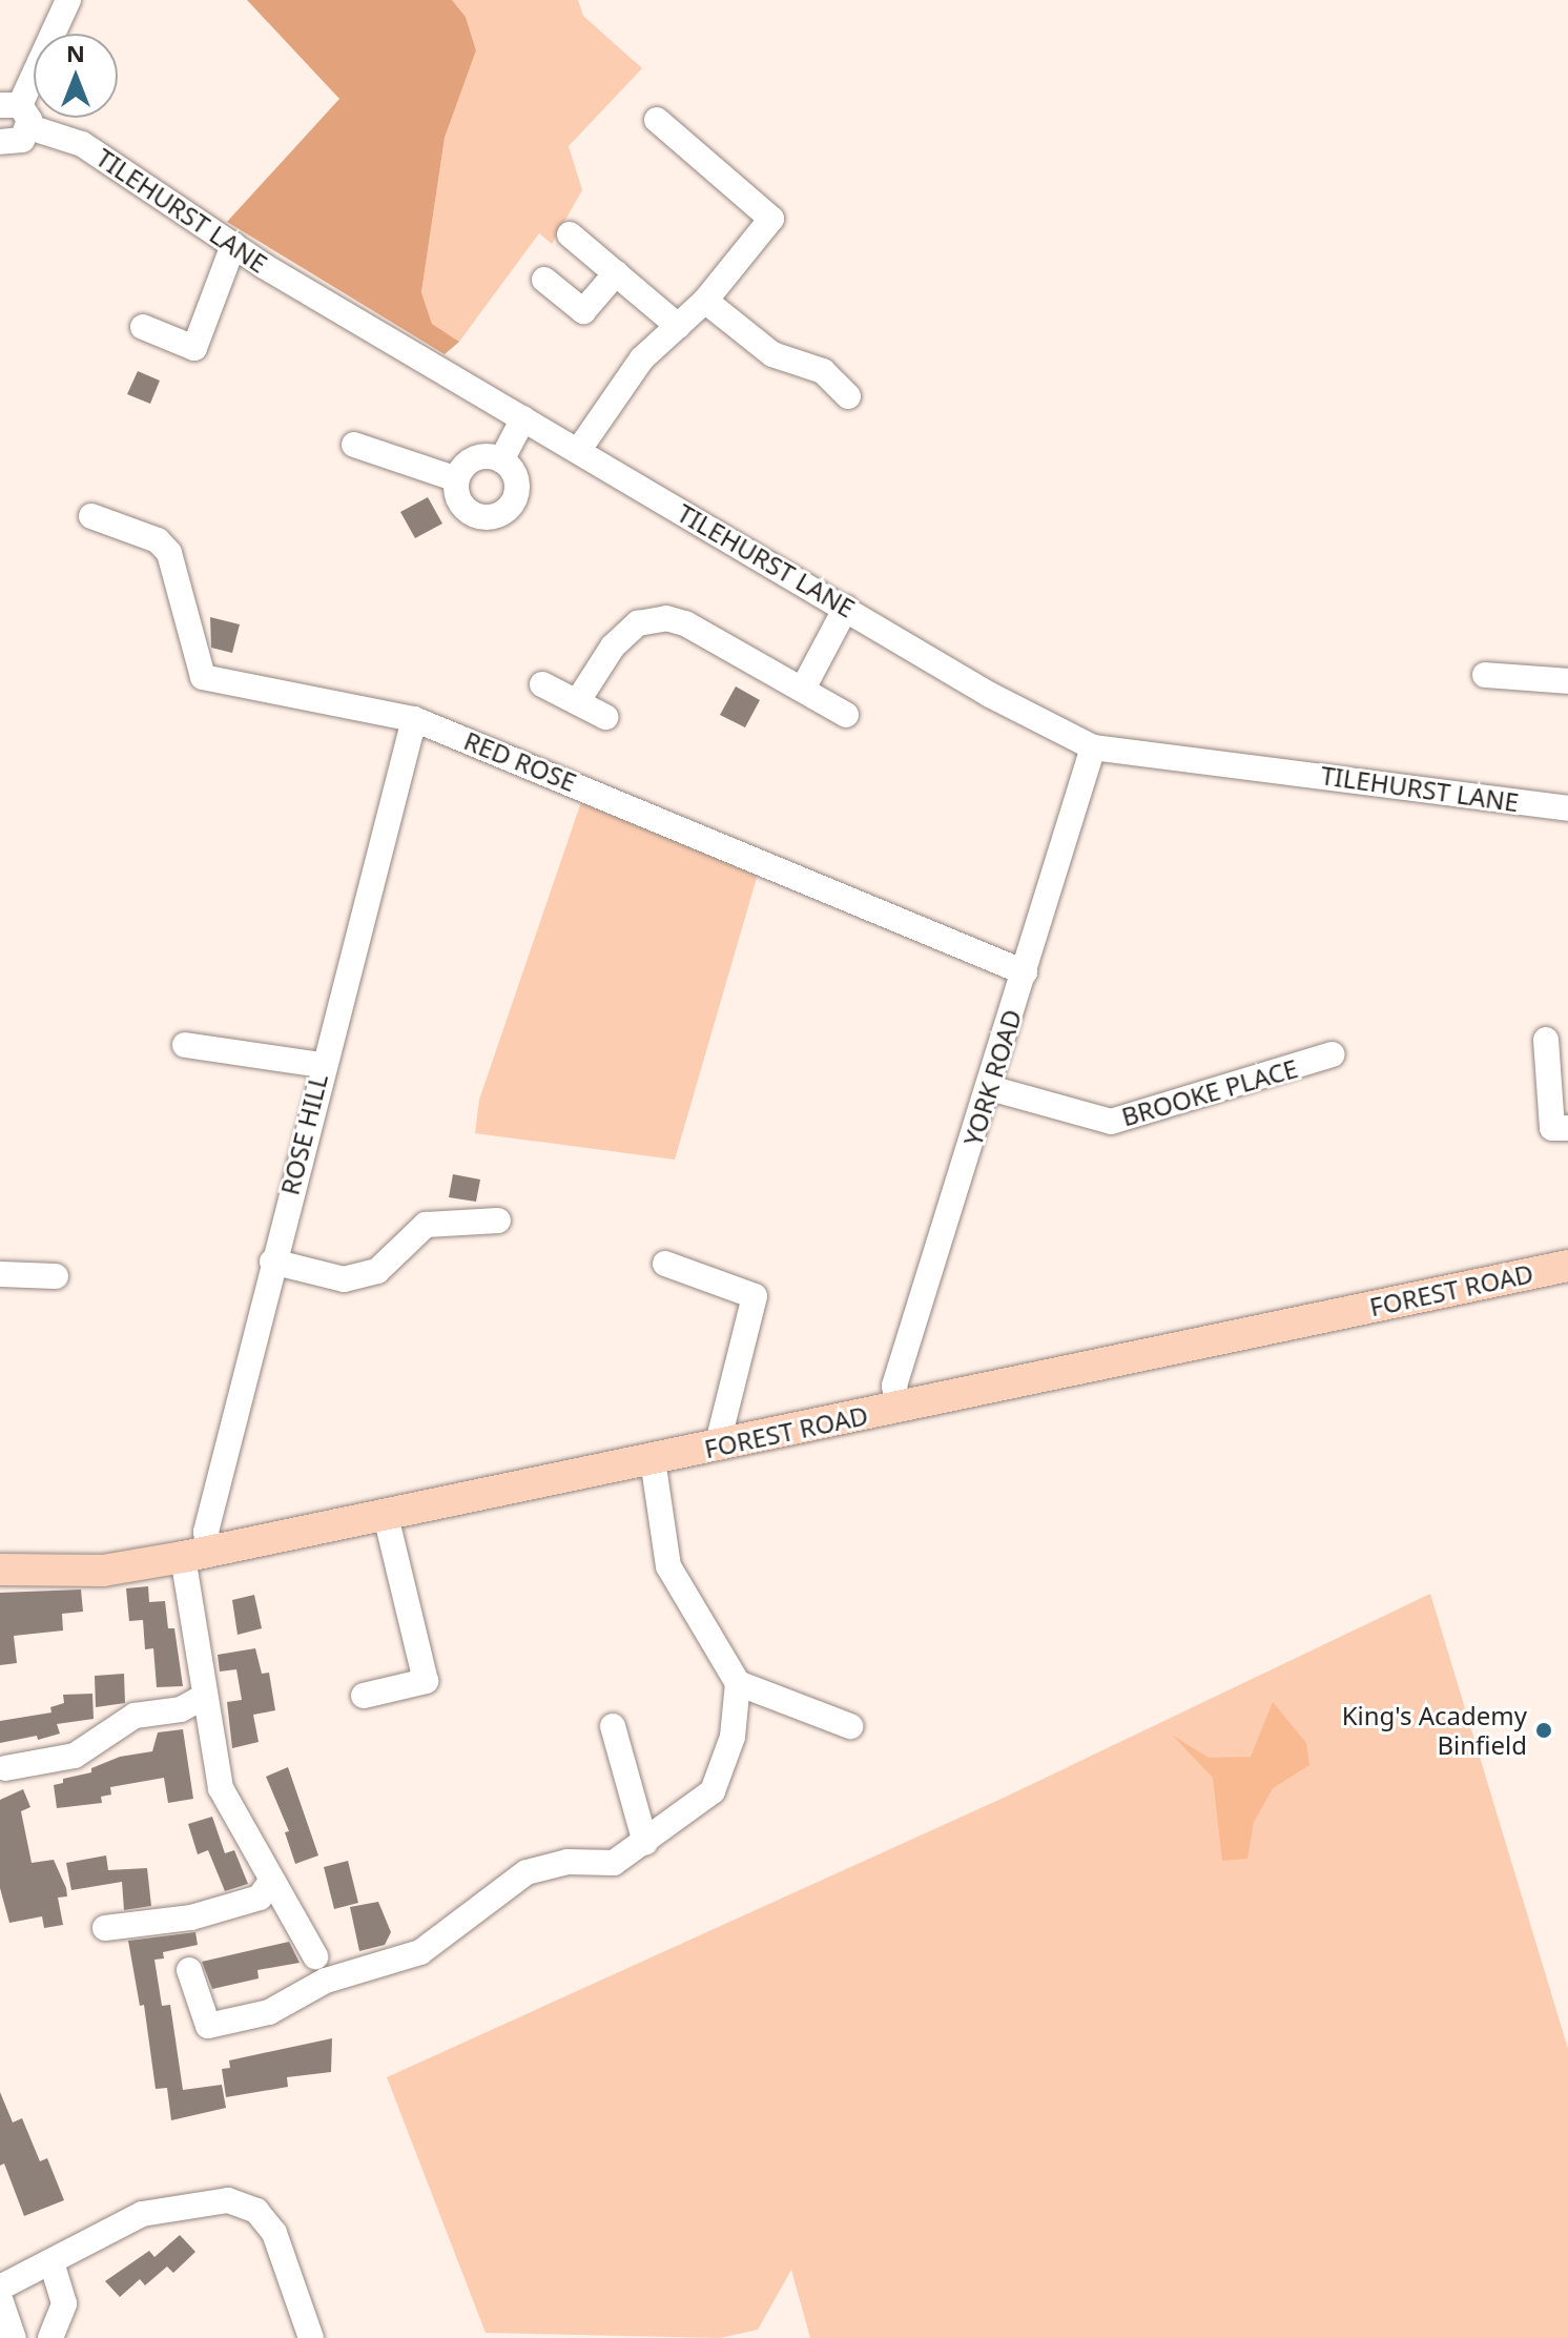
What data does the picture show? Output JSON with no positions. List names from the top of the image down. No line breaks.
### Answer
{"streets":{"main road":["FOREST ROAD"],"street":["TILEHURST LANE","RED ROSE","YORK ROAD","BROOKE PLACE","ROSE HILL"]},"crossings":[["TILEHURST LANE","YORK ROAD"],["RED ROSE","YORK ROAD"],["RED ROSE","ROSE HILL"],["YORK ROAD","BROOKE PLACE"],["YORK ROAD","FOREST ROAD"],["ROSE HILL","FOREST ROAD"]],"places":["King's Academy Binfield"],"north":"top"}
